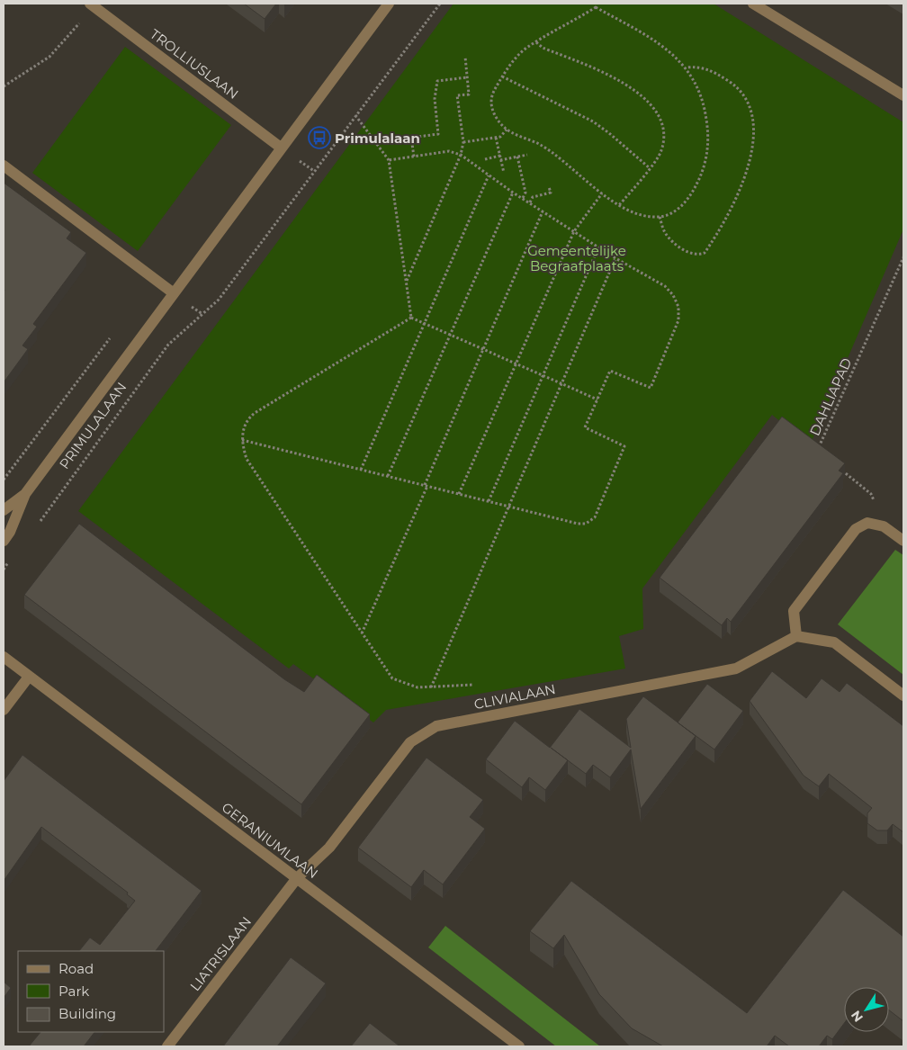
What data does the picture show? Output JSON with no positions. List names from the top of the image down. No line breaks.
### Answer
{"streets":{"street":["TROLLIUSLAAN","PRIMULALAAN","CLIVIALAAN","GERANIUMLAAN","LIATRISLAAN"],"path":["DAHLIAPAD"]},"crossings":[["TROLLIUSLAAN","PRIMULALAAN"],["CLIVIALAAN","GERANIUMLAAN"],["CLIVIALAAN","LIATRISLAAN"],["GERANIUMLAAN","LIATRISLAAN"]],"parks":["Gemeentelijke Begraafplaats"],"places":{"bus stop":["Primulalaan"]},"legend":["Road","Park","Building"],"north":"bottom left"}
